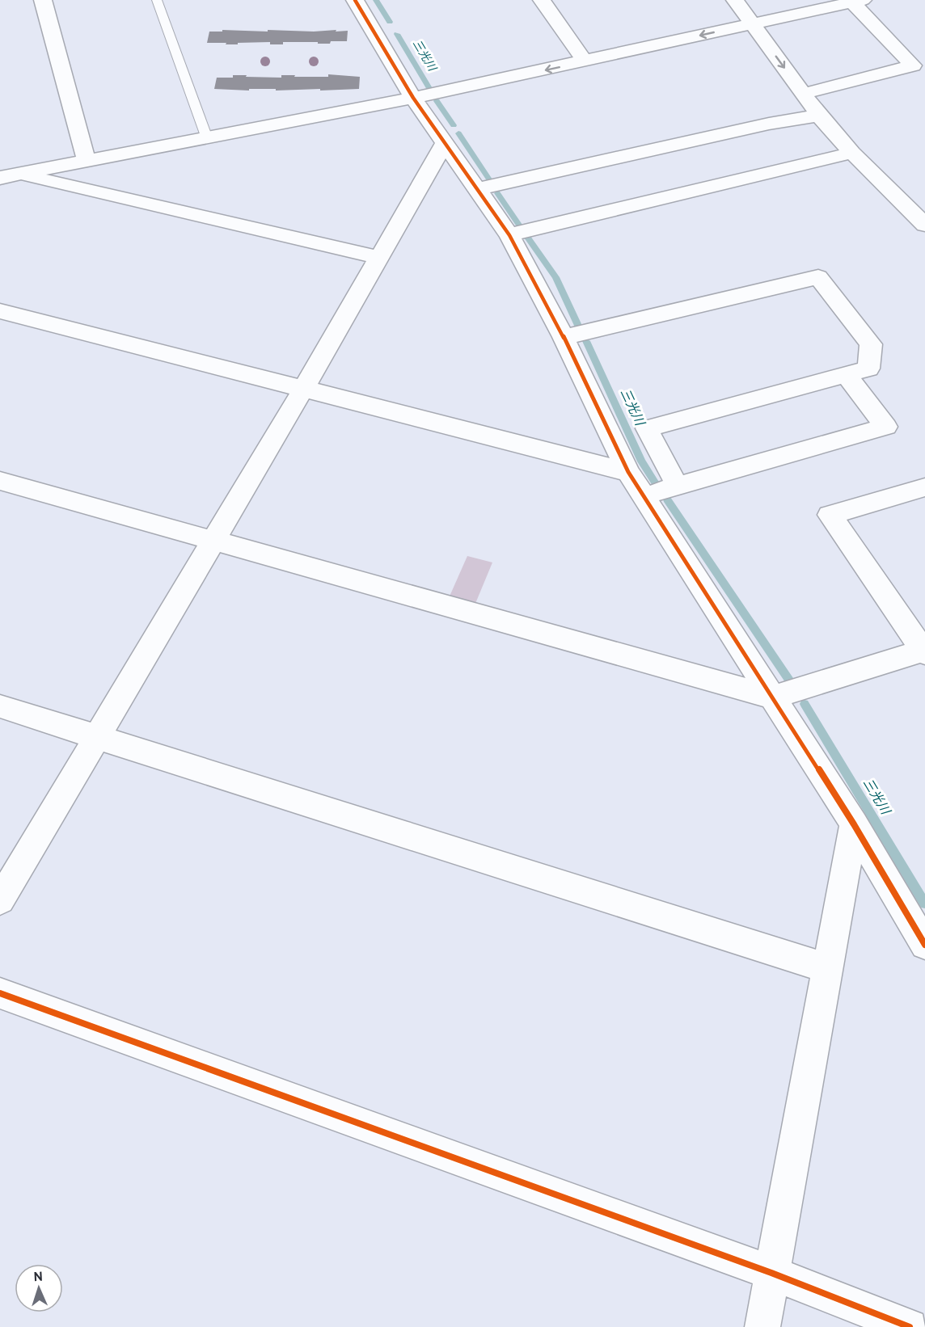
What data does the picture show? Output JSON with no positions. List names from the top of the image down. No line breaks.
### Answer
{"water":["三光川"],"north":"top"}
